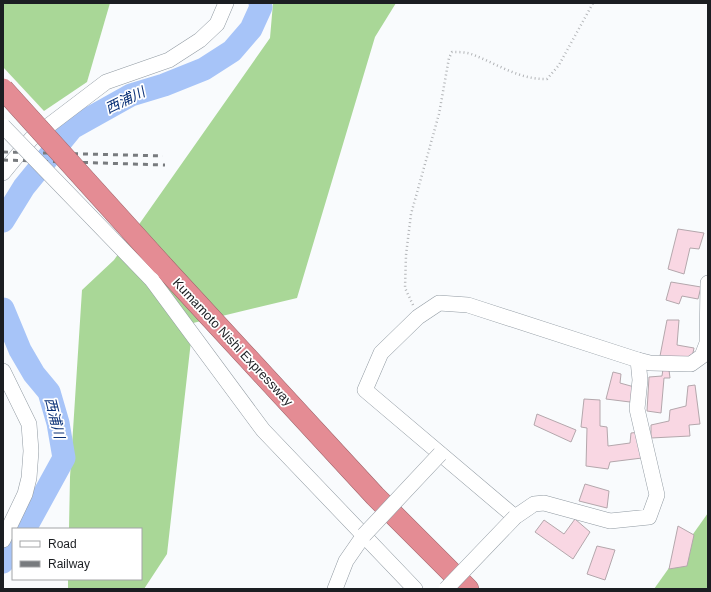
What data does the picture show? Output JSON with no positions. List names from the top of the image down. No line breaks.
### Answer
{"streets":{"highway":["Kumamoto Nishi Expressway"]},"water":["西浦川"],"legend":["Road","Railway"]}
